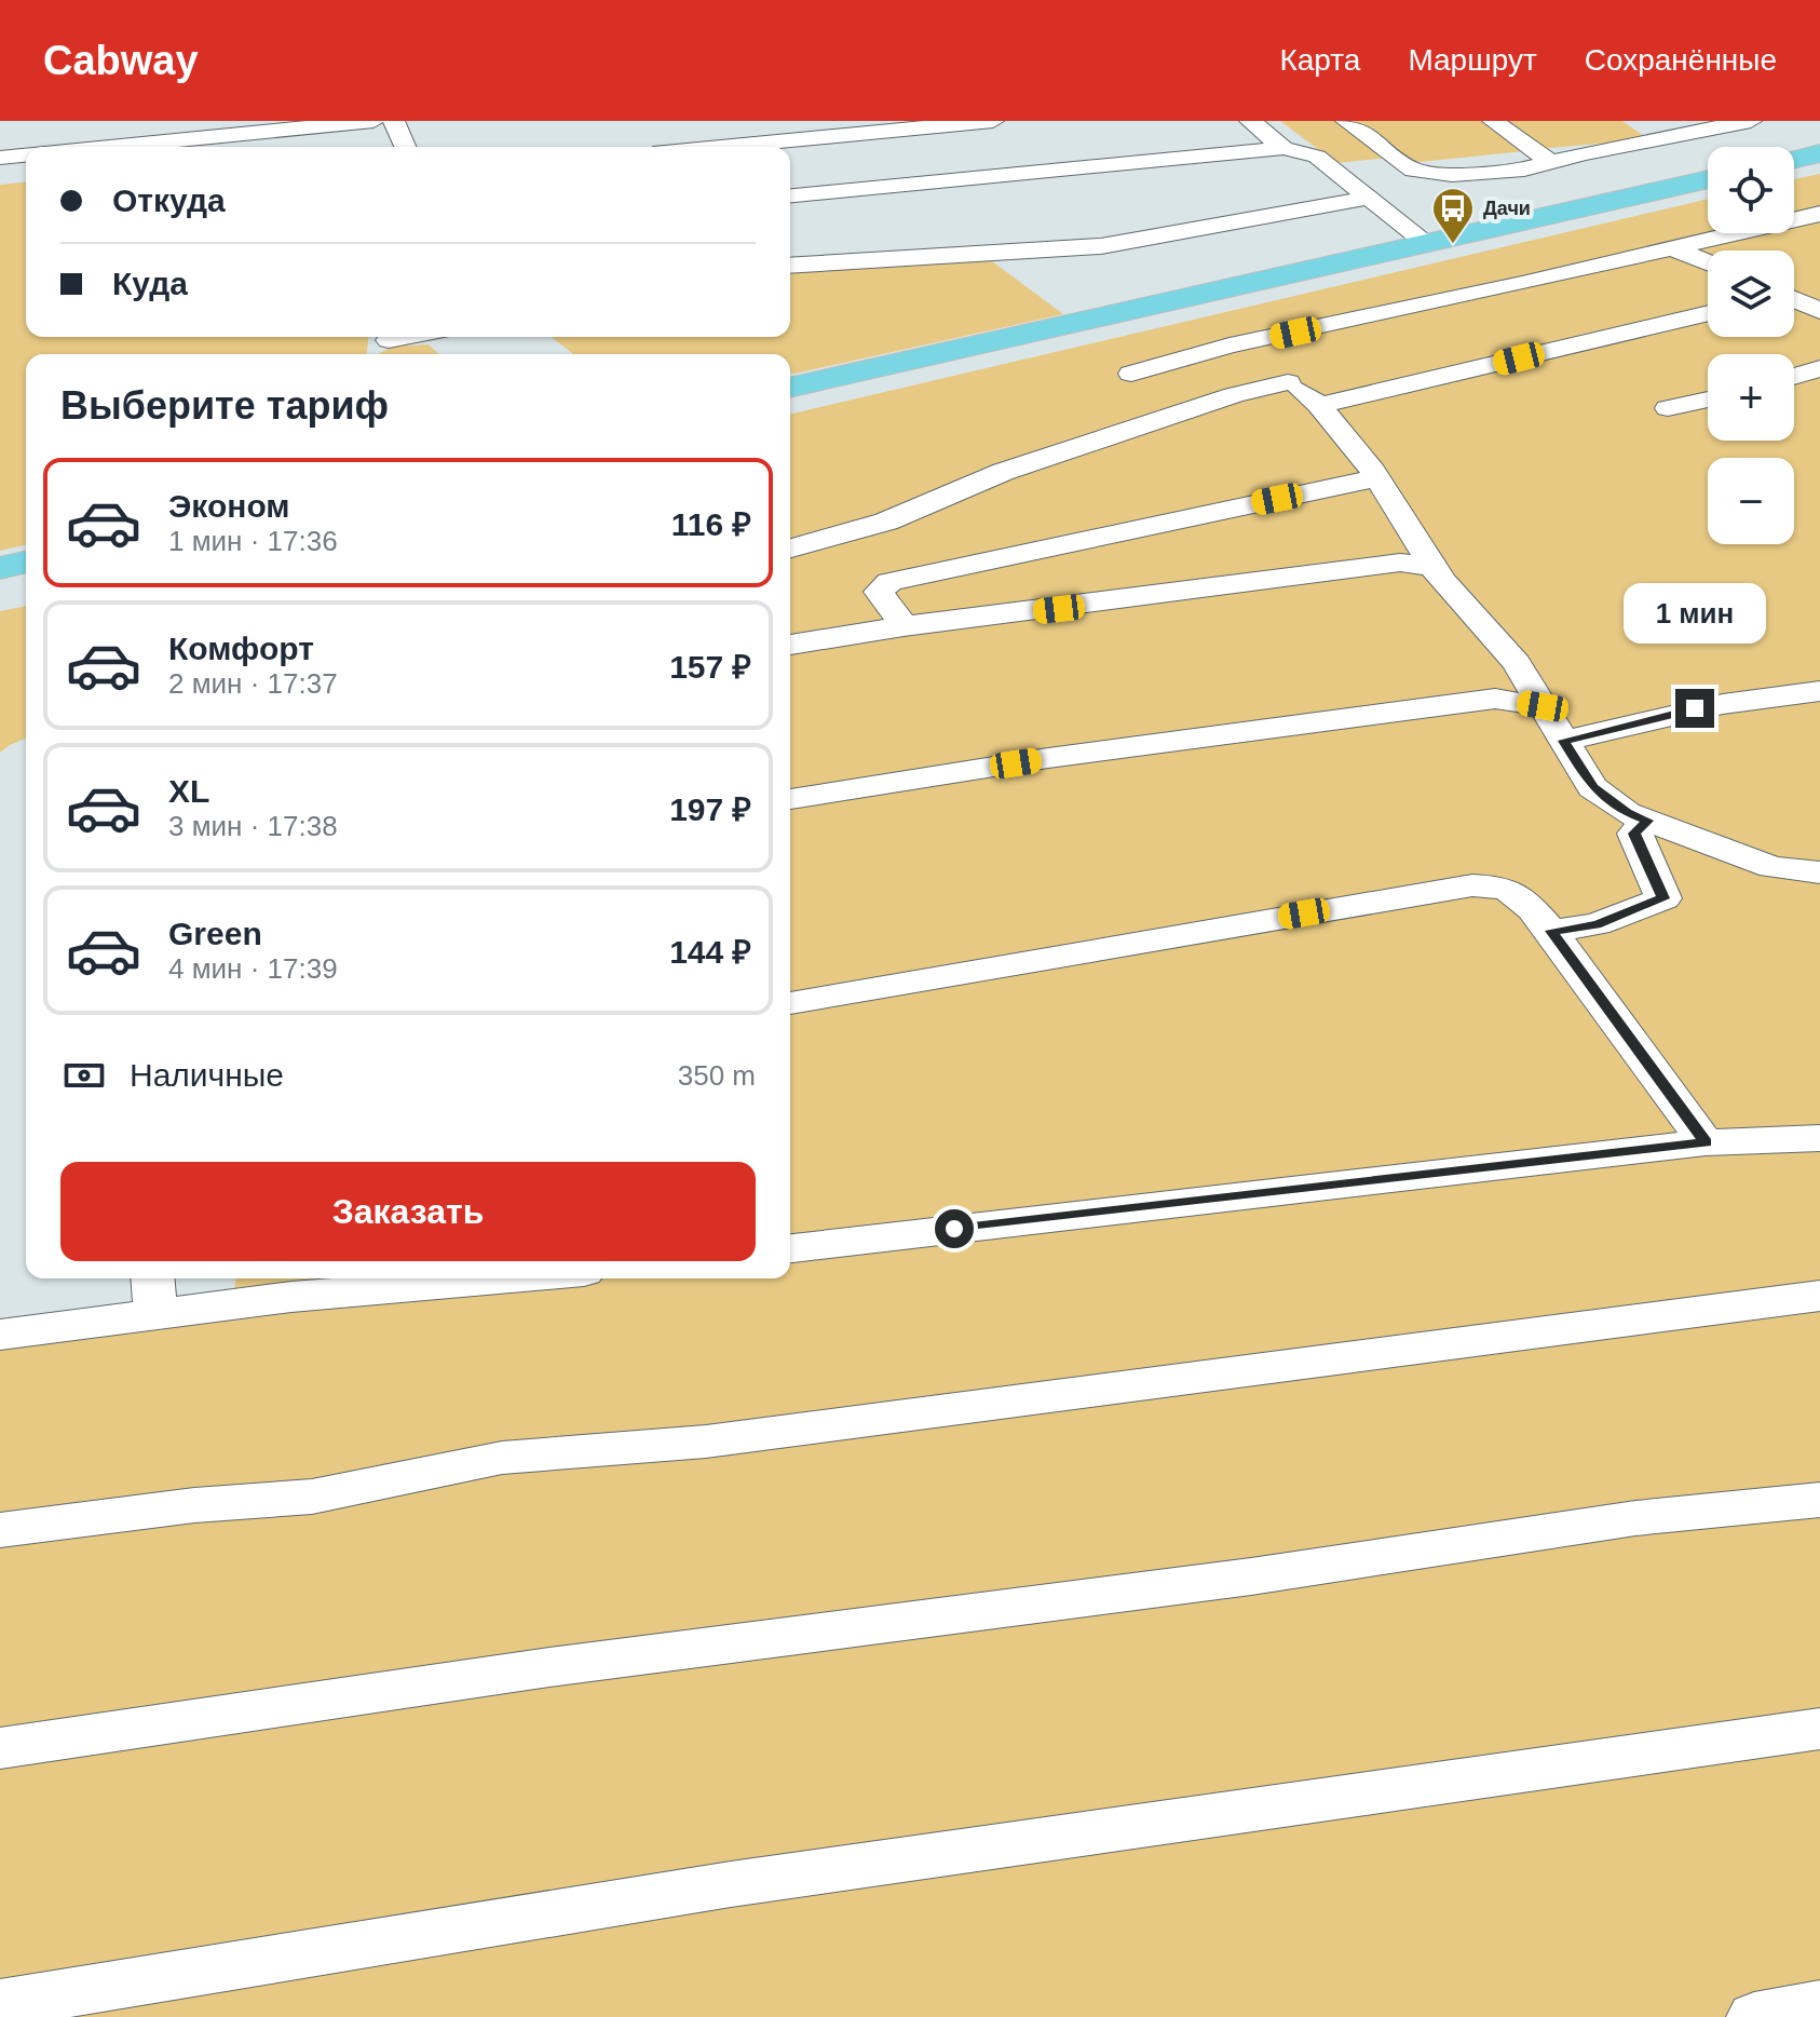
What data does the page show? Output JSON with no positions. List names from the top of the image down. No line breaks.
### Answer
{"places":{"bus stop":["Дачи"]},"page":{"header":"Cabway","nav":["Карта","Маршрут","Сохранённые"],"map_buttons":["+","−"],"banner":["Откуда","Куда"],"heading":"Выберите тариф","list":[{"name":"Эконом","note":"1 мин · 17:36","value":"116 ₽"},{"name":"Комфорт","note":"2 мин · 17:37","value":"157 ₽"},{"name":"XL","note":"3 мин · 17:38","value":"197 ₽"},{"name":"Green","note":"4 мин · 17:39","value":"144 ₽"}],"bubble":"1 мин","pay":["Наличные","350 m"],"buttons":"Заказать"}}
